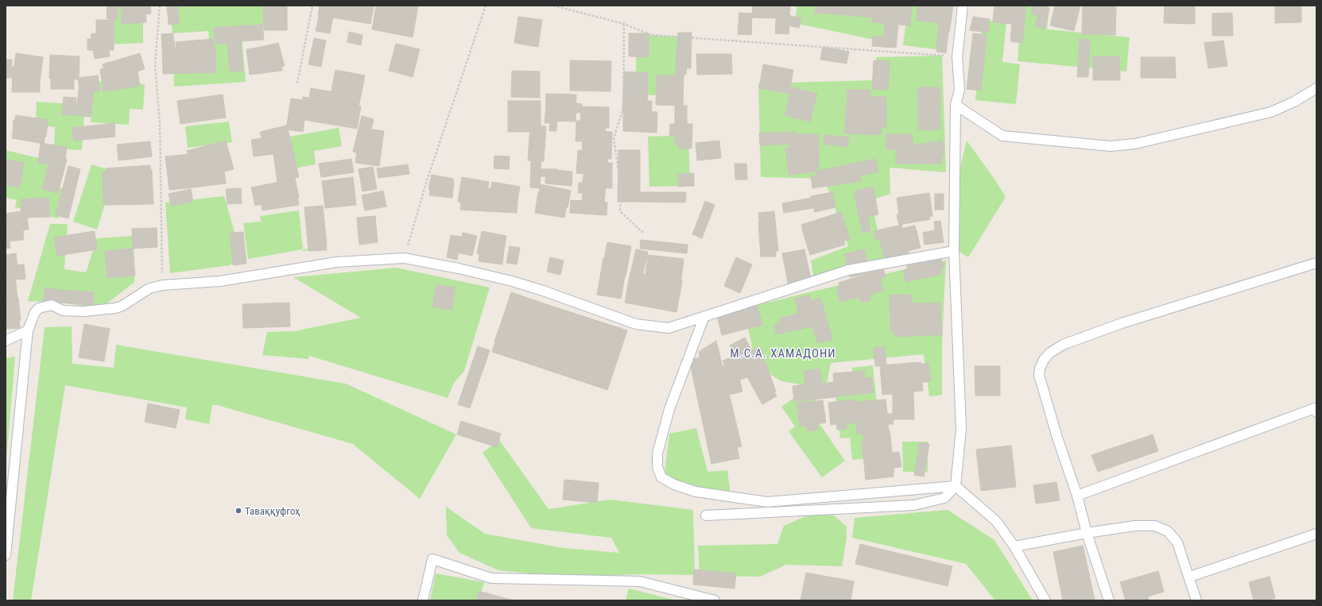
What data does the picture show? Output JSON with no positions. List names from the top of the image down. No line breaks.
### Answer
{"districts":["М.С.А. ХАМАДОНИ"],"places":["Таваққуфгоҳ"]}
